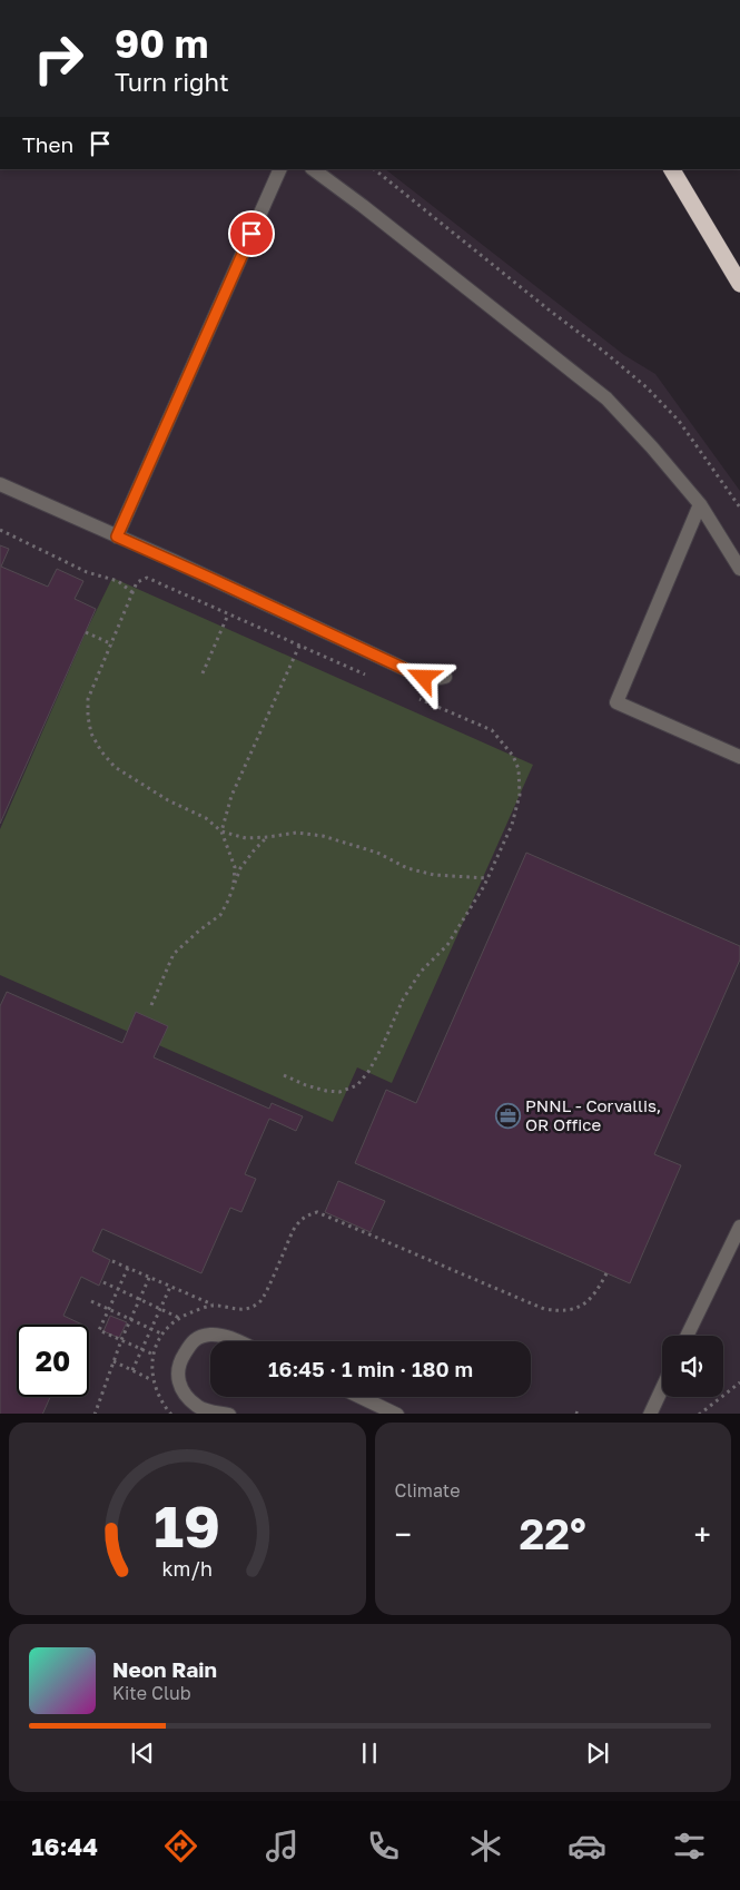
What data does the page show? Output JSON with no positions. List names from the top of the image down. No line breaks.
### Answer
{"places":{"office":["PNNL - Corvallis, OR Office"]},"page":{"turn":["90 m","Turn right"],"then":"Then","limit":"20","trip":"16:45 · 1 min · 180 m","tile":"Climate","heat":["−","22°","+"],"song":["Neon Rain","Kite Club"],"tabs":"16:44","gauge":["19","km/h"]}}
